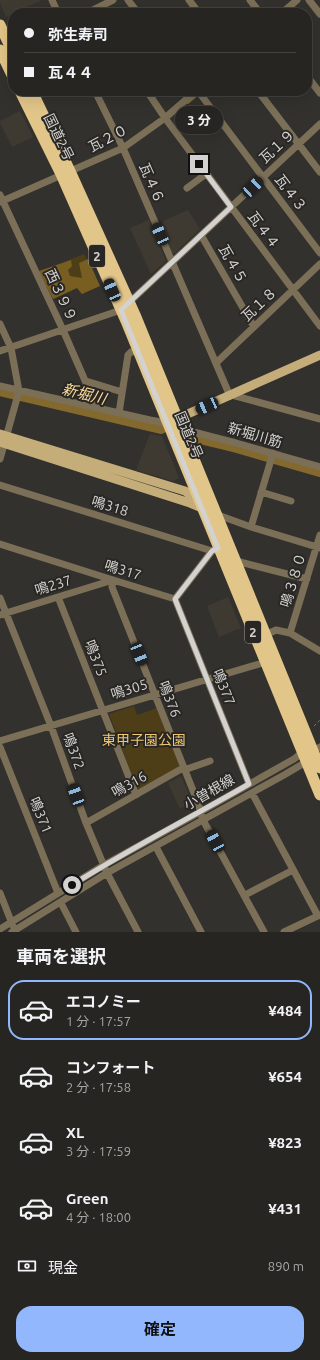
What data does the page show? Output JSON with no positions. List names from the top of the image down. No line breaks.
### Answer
{"streets":{"highway":["国道2号","2"],"street":["瓦２０","瓦１９","瓦４６","瓦４３","瓦４４","瓦４５","西３９９","瓦１８","新堀川筋","鳴318","鳴317","鳴３８０","鳴237","鳴375","鳴377","鳴305","鳴376","鳴372","鳴316","小曽根線","鳴371"]},"crossings":[["国道2号","瓦２０"],["国道2号","瓦１９"],["国道2号","新堀川筋"],["国道2号","鳴318"],["国道2号","鳴305"],["国道2号","小曽根線"],["瓦２０","瓦４６"],["瓦２０","瓦４４"],["瓦２０","西３９９"],["瓦１９","瓦４６"],["瓦１９","瓦４３"],["瓦１９","瓦４４"],["瓦１９","瓦４５"],["瓦４６","瓦１８"],["瓦４４","瓦１８"],["瓦４５","瓦１８"],["西３９９","新堀川筋"],["鳴317","鳴237"],["鳴317","鳴377"],["鳴317","鳴376"],["鳴237","鳴375"],["鳴237","鳴376"],["鳴237","鳴372"],["鳴375","鳴305"],["鳴375","鳴316"],["鳴377","鳴305"],["鳴377","小曽根線"],["鳴305","鳴376"],["鳴305","鳴372"],["鳴376","鳴316"],["鳴376","小曽根線"],["鳴372","鳴316"],["鳴372","小曽根線"],["小曽根線","鳴371"]],"water":["新堀川"],"parks":["東甲子園公園"],"page":{"banner":["弥生寿司","瓦４４"],"bubble":"3 分","heading":"車両を選択","list":[{"name":"エコノミー","note":"1 分 · 17:57","value":"¥484"},{"name":"コンフォート","note":"2 分 · 17:58","value":"¥654"},{"name":"XL","note":"3 分 · 17:59","value":"¥823"},{"name":"Green","note":"4 分 · 18:00","value":"¥431"}],"pay":["現金","890 m"],"buttons":"確定"}}
